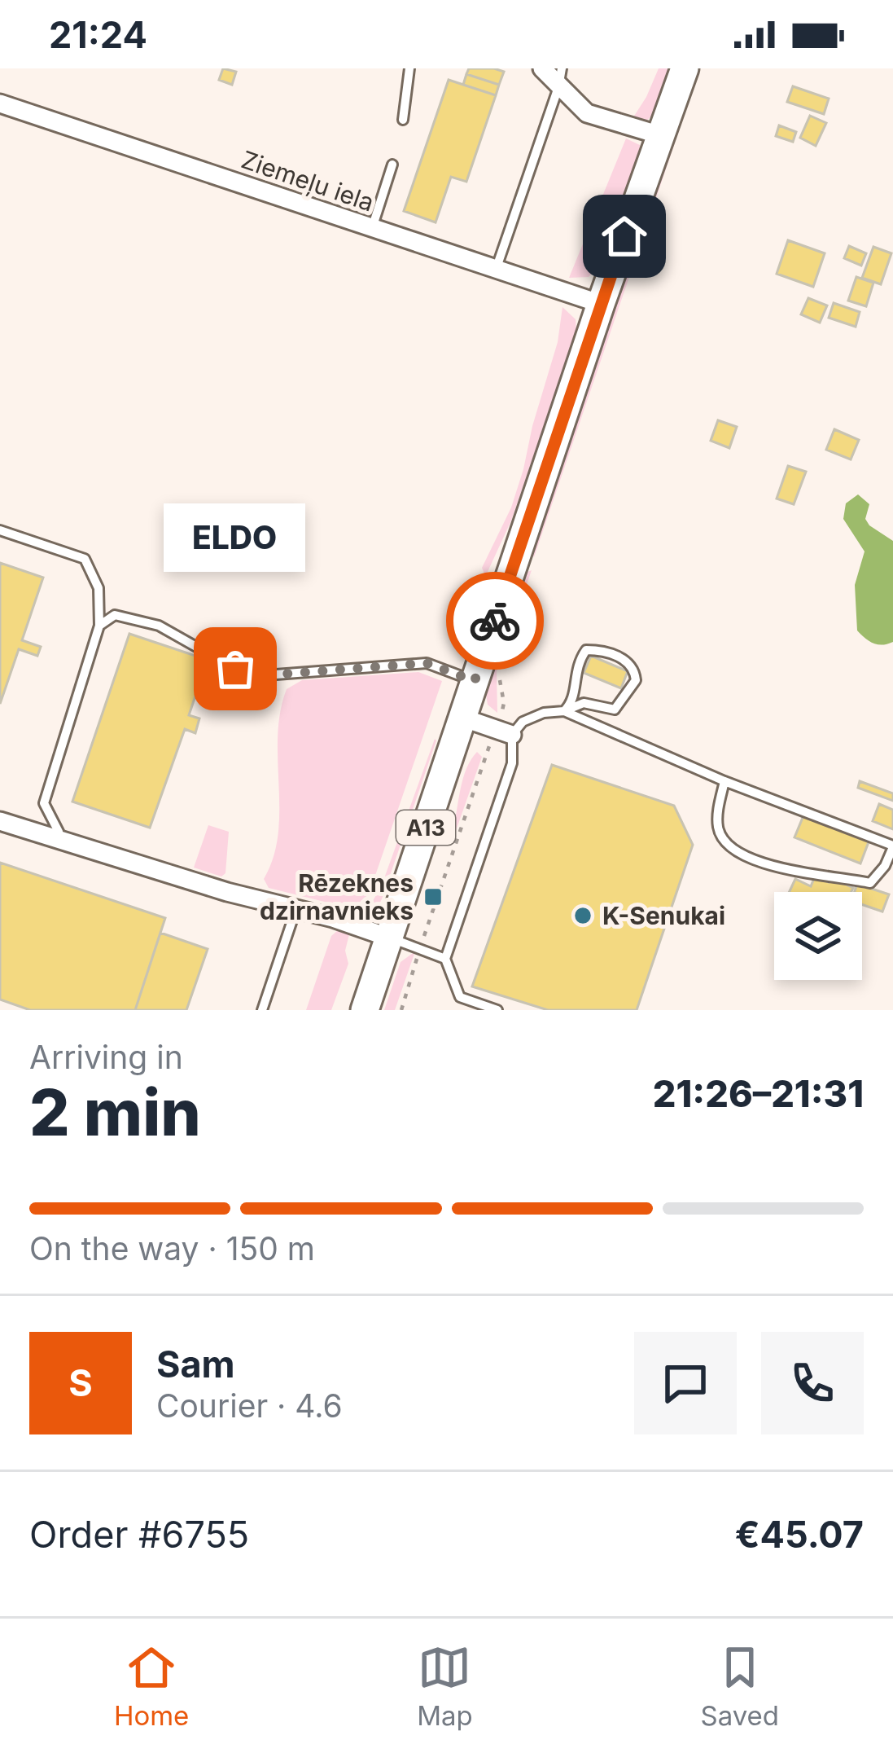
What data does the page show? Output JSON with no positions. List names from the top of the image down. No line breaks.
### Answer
{"streets":{"main road":["A13"],"street":["Ziemeļu iela"]},"crossings":[["Ziemeļu iela","A13"]],"places":{"other":["ELDO","K-Senukai"],"transit":["Rēzeknes dzirnavnieks"]},"page":{"status":"21:24","bubble":"ELDO","heading":["2 min","Arriving in","21:26–21:31"],"panel":["Sam","Courier · 4.6","Order #6755","€45.07"],"bar":"On the way · 150 m","round":"S","tabs":["Home","Map","Saved"]}}
